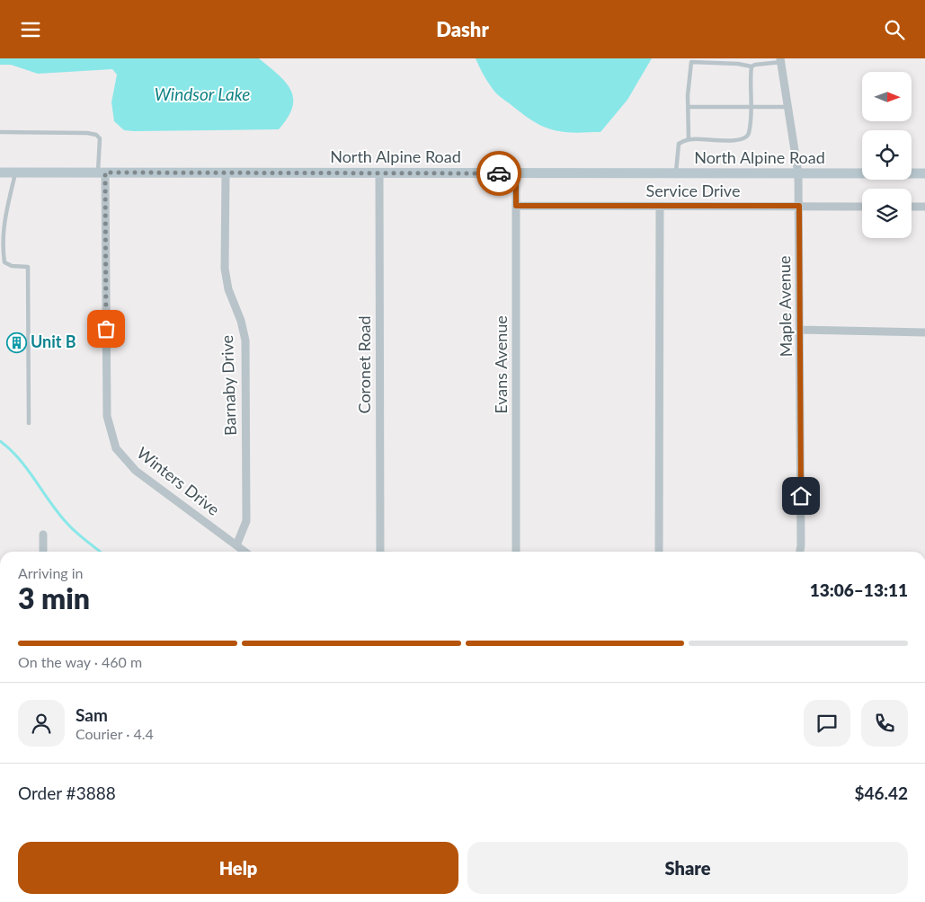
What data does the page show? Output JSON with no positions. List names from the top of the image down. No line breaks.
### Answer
{"streets":{"main road":["North Alpine Road"],"street":["Service Drive","Maple Avenue","Coronet Road","Evans Avenue","Barnaby Drive","Winters Drive"]},"crossings":[["North Alpine Road","Maple Avenue"],["North Alpine Road","Coronet Road"],["North Alpine Road","Evans Avenue"],["North Alpine Road","Barnaby Drive"],["North Alpine Road","Winters Drive"],["Service Drive","Maple Avenue"],["Service Drive","Evans Avenue"],["Barnaby Drive","Winters Drive"]],"water":["Windsor Lake"],"places":{"building":["Unit B"]},"north":"right","page":{"header":"Dashr","heading":["3 min","Arriving in","13:06–13:11"],"panel":["Sam","Courier · 4.4","Order #3888","$46.42"],"bar":"On the way · 460 m","buttons":["Help","Share"]}}
